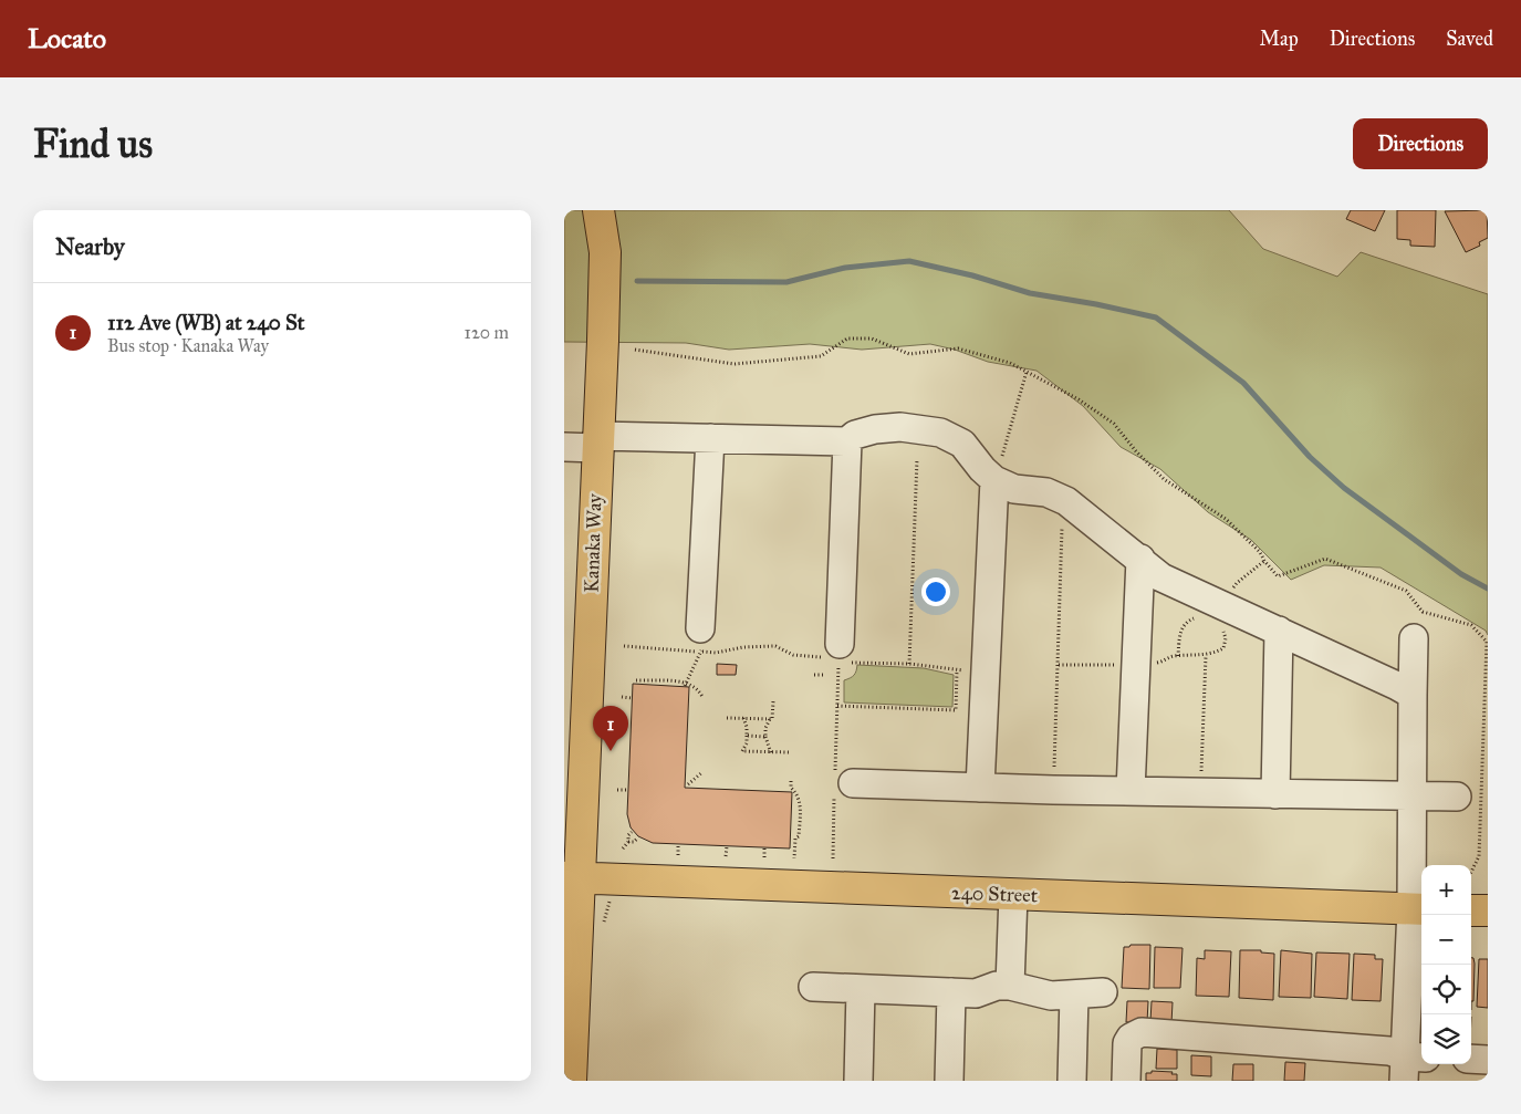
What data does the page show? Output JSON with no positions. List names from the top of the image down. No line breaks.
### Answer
{"streets":{"main road":["Kanaka Way","240 Street"]},"crossings":[["Kanaka Way","240 Street"]],"page":{"header":"Locato","nav":["Map","Directions","Saved"],"buttons":"Directions","title":"Find us","heading":"Nearby","list":[{"mark":"1","name":"112 Ave (WB) at 240 St","note":"Bus stop · Kanaka Way","value":"120 m"}],"pins":"1","map_buttons":["+","−"]}}
